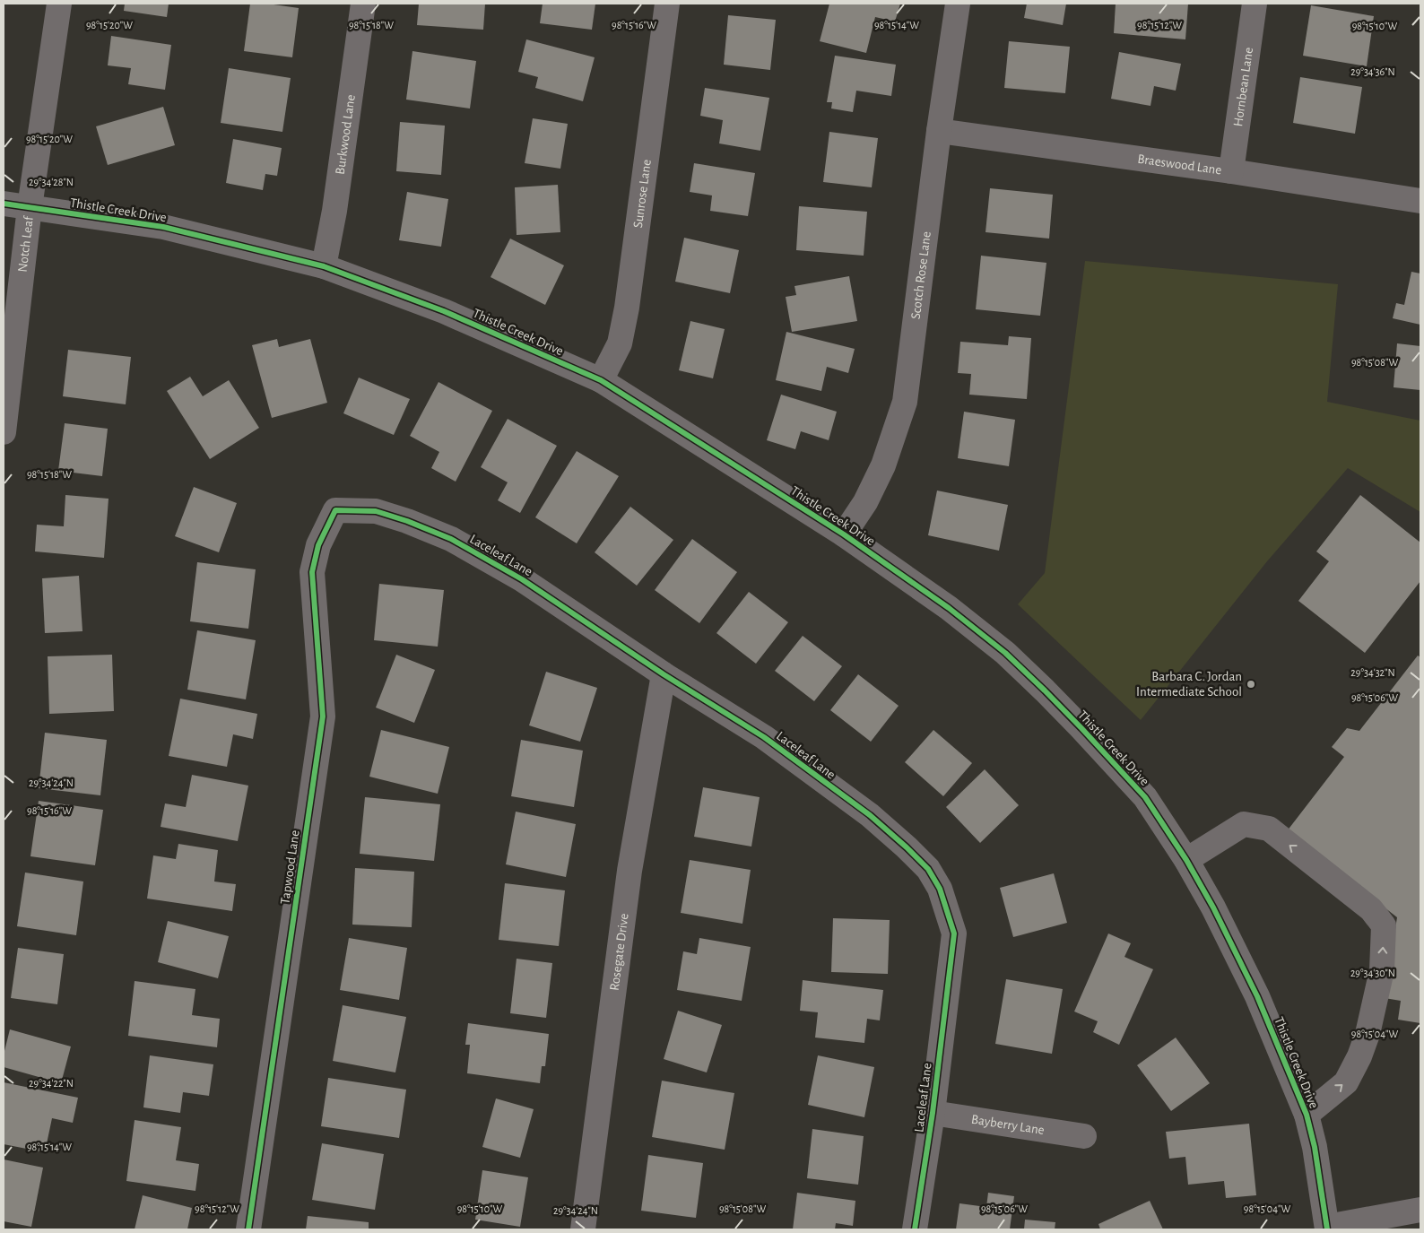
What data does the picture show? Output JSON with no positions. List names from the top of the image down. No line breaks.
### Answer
{"streets":{"street":["Hornbean Lane","Burkwood Lane","Braeswood Lane","Sunrose Lane","Thistle Creek Drive","Notch Leaf","Scotch Rose Lane","Laceleaf Lane","Tapwood Lane","Rosegate Drive","Bayberry Lane"]},"crossings":[["Hornbean Lane","Braeswood Lane"],["Burkwood Lane","Thistle Creek Drive"],["Braeswood Lane","Scotch Rose Lane"],["Sunrose Lane","Thistle Creek Drive"],["Thistle Creek Drive","Notch Leaf"],["Thistle Creek Drive","Scotch Rose Lane"],["Laceleaf Lane","Tapwood Lane"],["Laceleaf Lane","Rosegate Drive"],["Laceleaf Lane","Bayberry Lane"]],"places":["Barbara C. Jordan Intermediate School"],"coordinates":["98°15'18\"W","98°15'16\"W","98°15'12\"W","98°15'20\"W","98°15'14\"W","98°15'10\"W","29°34'36\"N","29°34'28\"N","98°15'08\"W","29°34'32\"N","98°15'06\"W","29°34'24\"N","29°34'30\"N","98°15'04\"W","29°34'22\"N"]}
